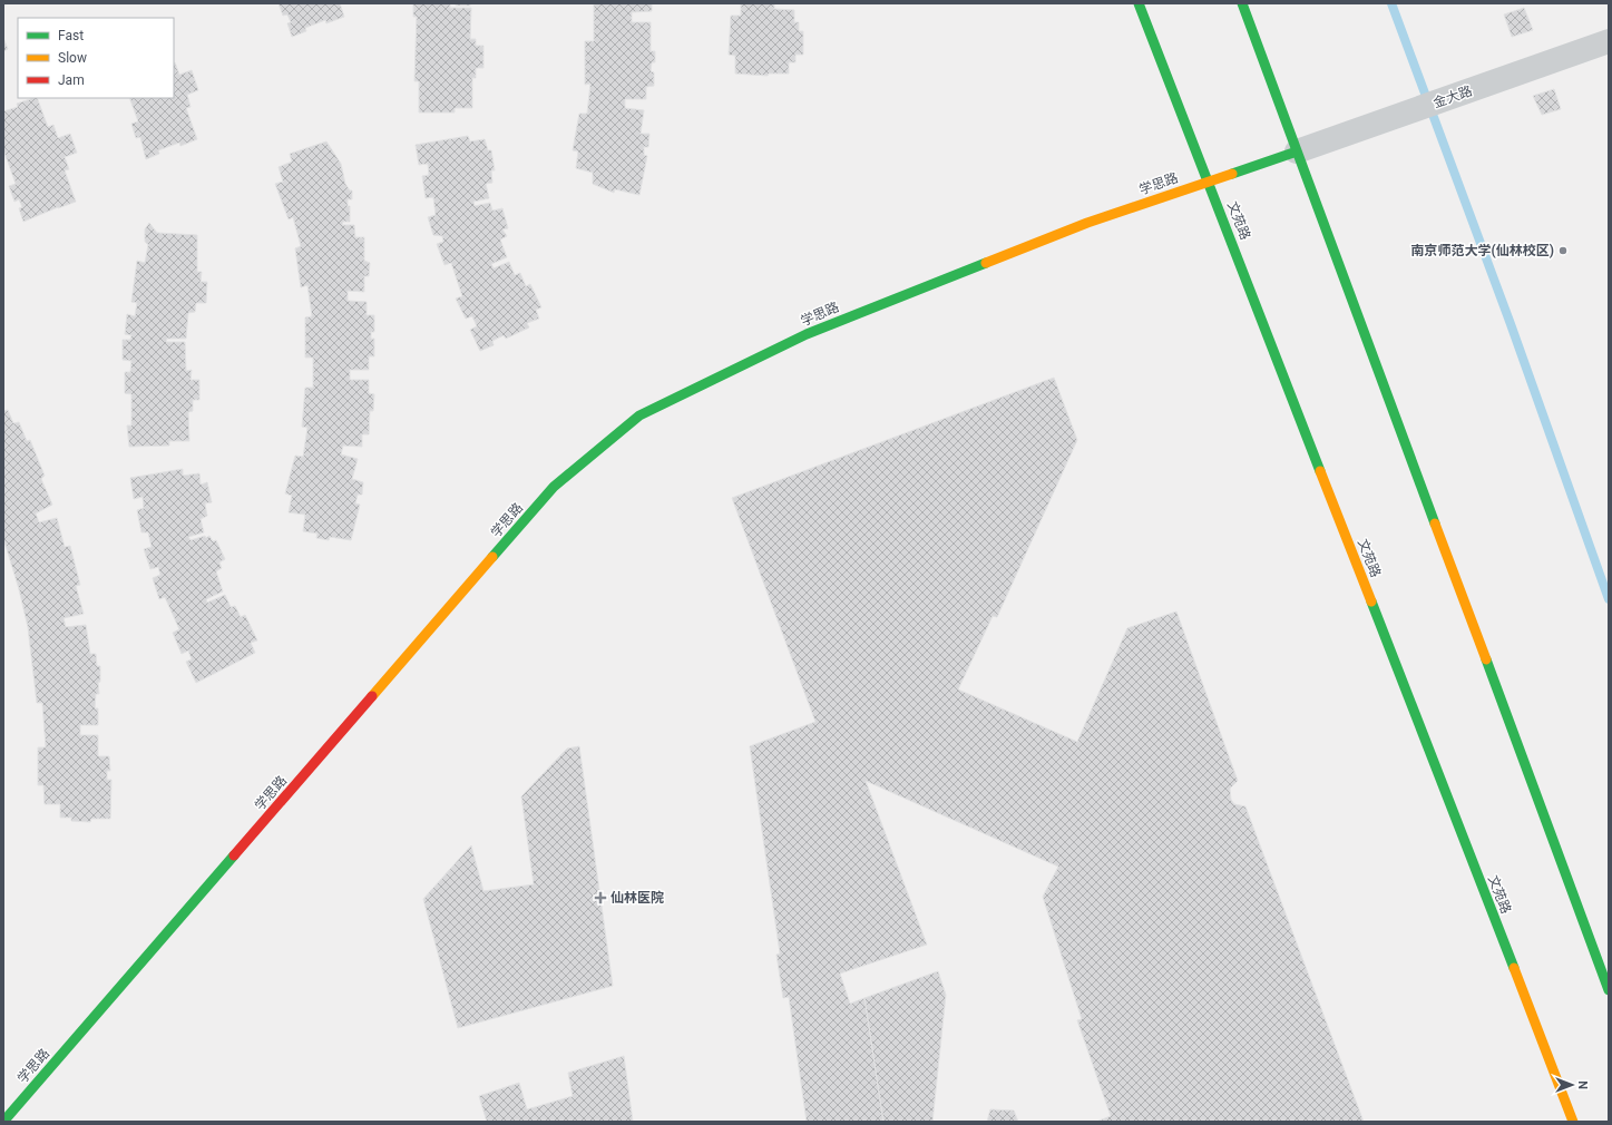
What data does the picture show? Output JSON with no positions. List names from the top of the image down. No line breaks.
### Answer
{"streets":{"main road":["学思路","文苑路"],"street":["金大路"]},"crossings":[["金大路","学思路"],["学思路","文苑路"]],"places":{"other":["南京师范大学(仙林校区)"],"health":["仙林医院"]},"legend":["Fast","Slow","Jam"],"north":"right"}
